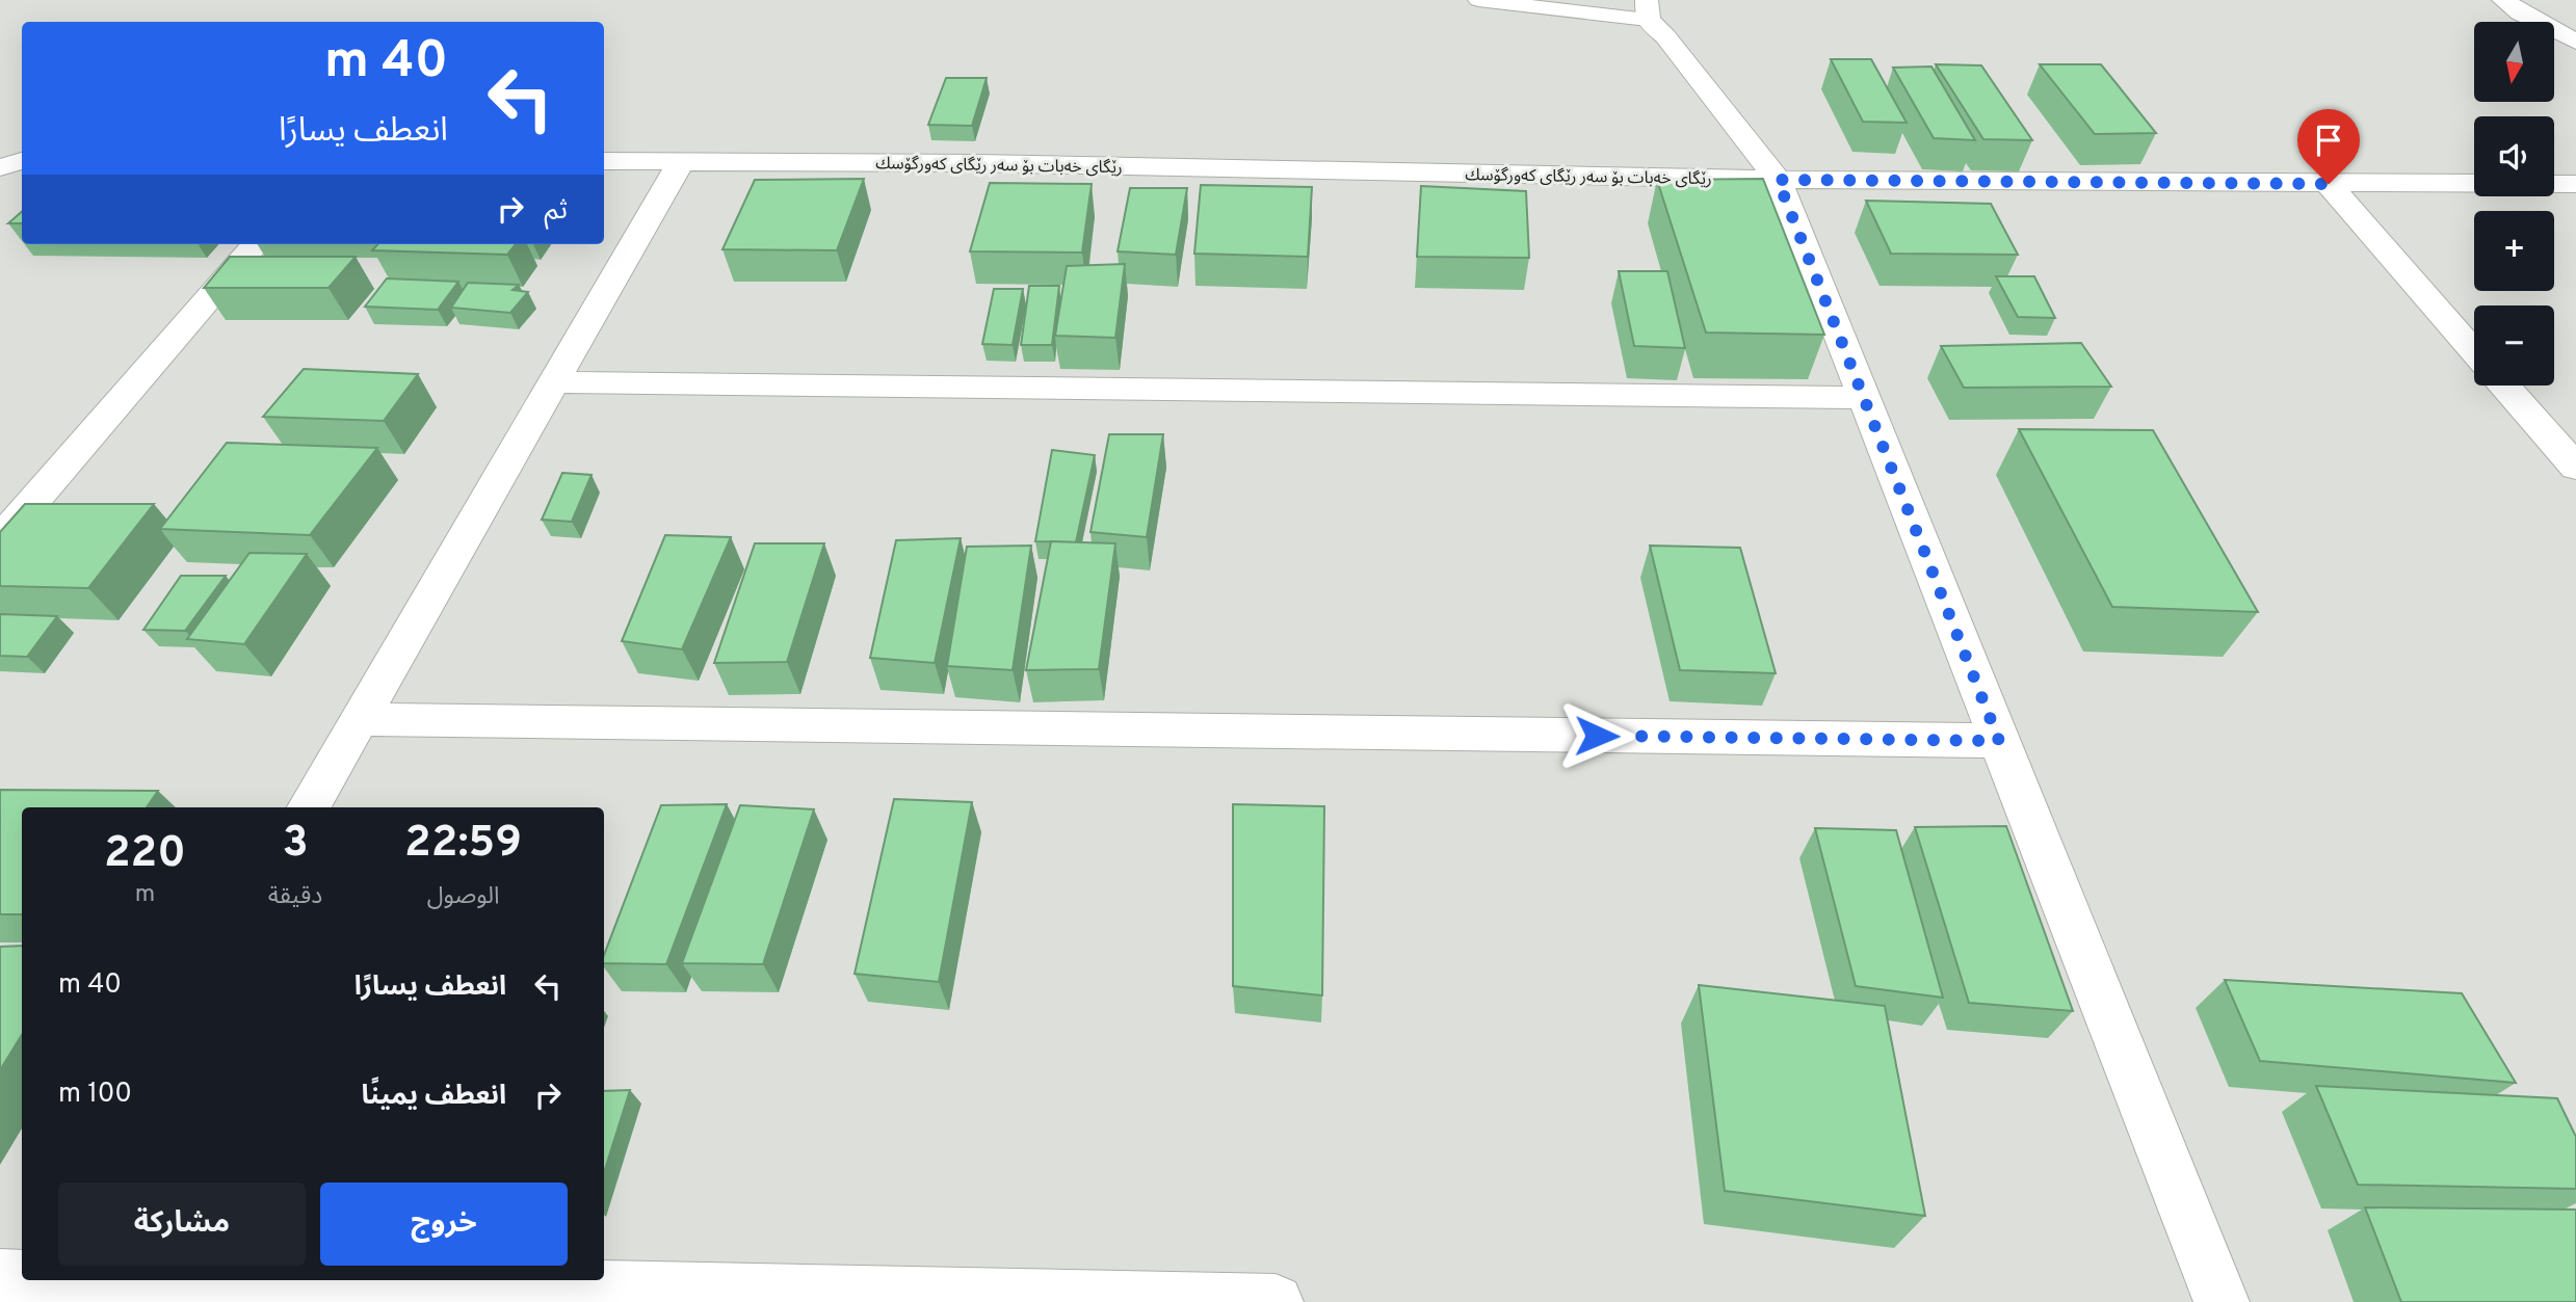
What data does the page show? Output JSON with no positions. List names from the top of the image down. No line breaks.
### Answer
{"streets":{"street":["رێگاى خەبات بۆ سەر رێگاى كەورگۆسك"]},"north":"bottom","page":{"map_buttons":["+","−"],"turn":["40 m","انعطف يسارًا"],"then":"ثم","eta":["22:59","الوصول","3","دقيقة","220","m"],"list":[{"name":"انعطف يسارًا","value":"40 m"},{"name":"انعطف يمينًا","value":"100 m"}],"buttons":["خروج","مشاركة"]}}
